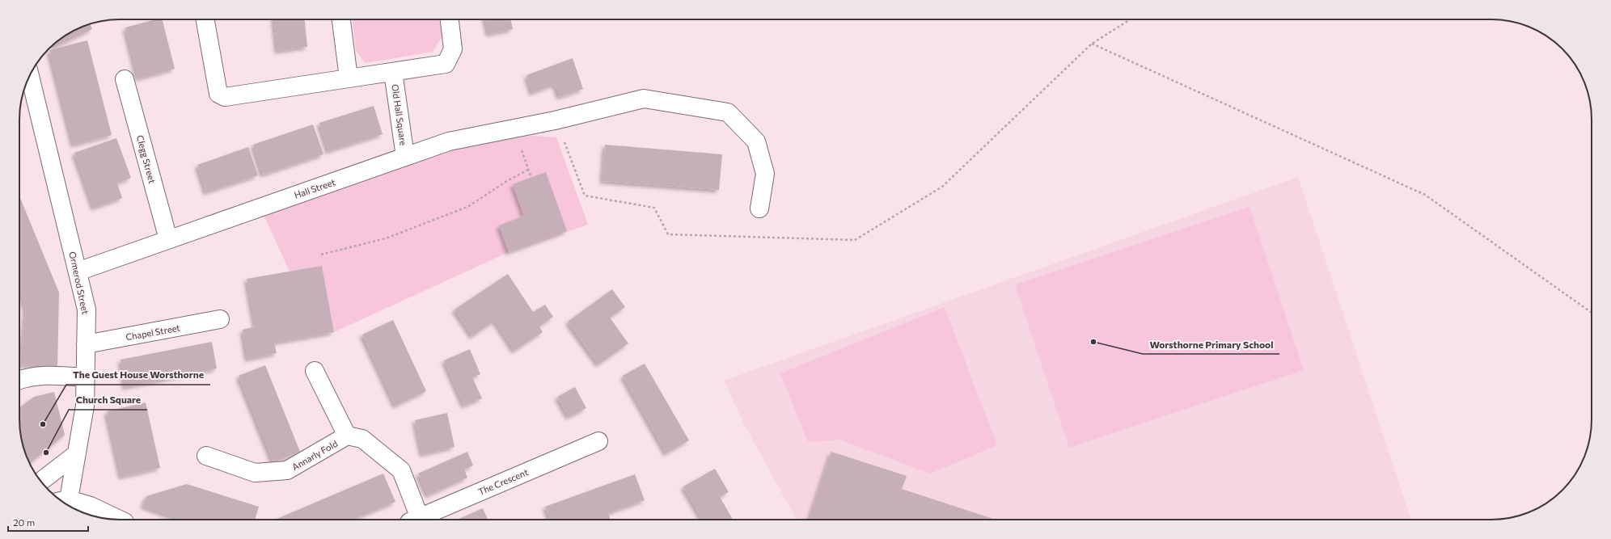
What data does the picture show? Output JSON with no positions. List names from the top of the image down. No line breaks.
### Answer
{"streets":{"street":["Old Hall Square","Clegg Street","Hall Street","Ormerod Street","Chapel Street","Annarly Fold","The Crescent"]},"crossings":[["Old Hall Square","Hall Street"],["Clegg Street","Hall Street"],["Hall Street","Ormerod Street"],["Ormerod Street","Chapel Street"]],"places":["Worsthorne Primary School","The Guest House Worsthorne","Church Square"],"scale_bar":"20 m"}
